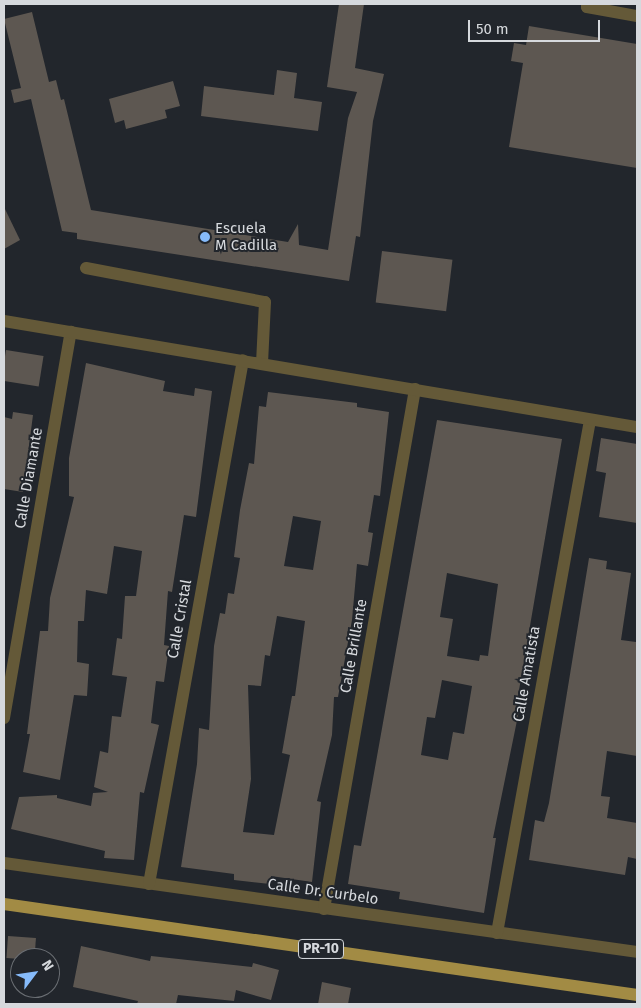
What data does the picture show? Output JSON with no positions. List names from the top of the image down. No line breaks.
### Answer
{"streets":{"main road":["PR-10"],"street":["Calle Diamante","Calle Cristal","Calle Brillante","Calle Amatista","Calle Dr. Curbelo"]},"crossings":[["Calle Cristal","Calle Dr. Curbelo"],["Calle Brillante","Calle Dr. Curbelo"],["Calle Amatista","Calle Dr. Curbelo"]],"places":["Escuela M Cadilla"],"scale_bar":"50 m","north":"top right"}
